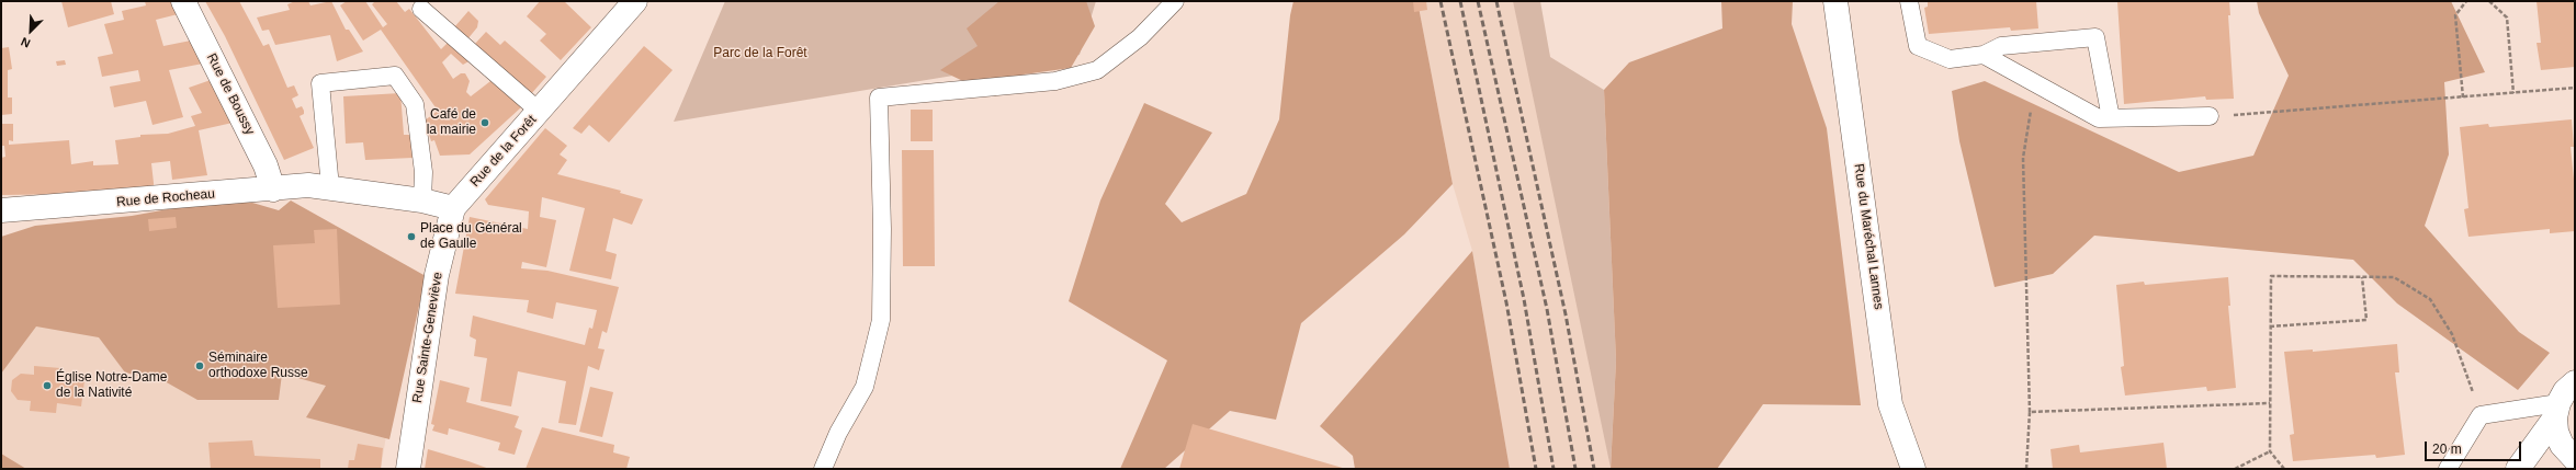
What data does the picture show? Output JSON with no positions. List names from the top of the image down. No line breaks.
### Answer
{"streets":{"street":["Rue de Boussy","Rue de la Forêt","Rue de Rocheau","Rue du Maréchal Lannes","Rue Sainte-Geneviève"]},"crossings":[["Rue de Boussy","Rue de Rocheau"],["Rue de la Forêt","Rue Sainte-Geneviève"]],"parks":["Parc de la Forêt"],"places":["Café de la mairie","Place du Général de Gaulle","Séminaire orthodoxe Russe","Église Notre-Dame de la Nativité"],"scale_bar":"20 m","north":"bottom left"}
